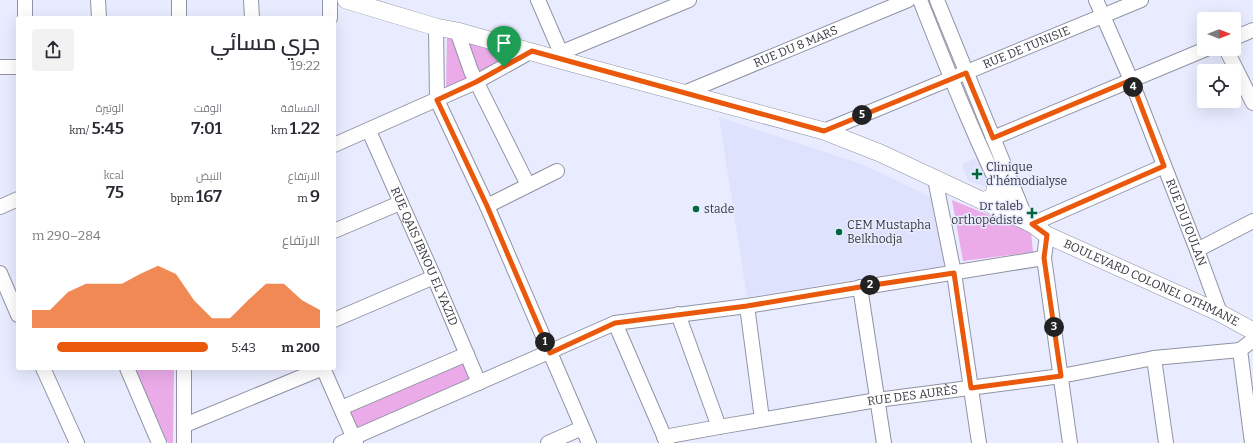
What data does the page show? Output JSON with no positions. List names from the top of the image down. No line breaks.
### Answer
{"streets":{"main road":["BOULEVARD COLONEL OTHMANE"],"street":["RUE DU 8 MARS","RUE DE TUNISIE","RUE DU JOULAN","RUE QAIS IBNOU EL YAZID","RUE DES AURÈS"]},"crossings":[["RUE DU 8 MARS","BOULEVARD COLONEL OTHMANE"],["RUE DE TUNISIE","RUE DU JOULAN"],["RUE DE TUNISIE","BOULEVARD COLONEL OTHMANE"],["RUE DU JOULAN","BOULEVARD COLONEL OTHMANE"]],"places":{"health":["Clinique d'hémodialyse","Dr taleb orthopédiste"],"other":["stade","CEM Mustapha Belkhodja"]},"north":"right","page":{"heading":["جري مسائي","19:22"],"pins":["4","5","2","3","1"],"stats":[["المسافة","1.22 km"],["الوقت","7:01"],["الوتيرة","5:45 /km"],["الارتفاع","9 m"],["النبض","167 bpm"],["kcal","75"]],"chart":["الارتفاع","284–290 m"],"list":[{"name":"200 m","note":"5:43"}]}}
